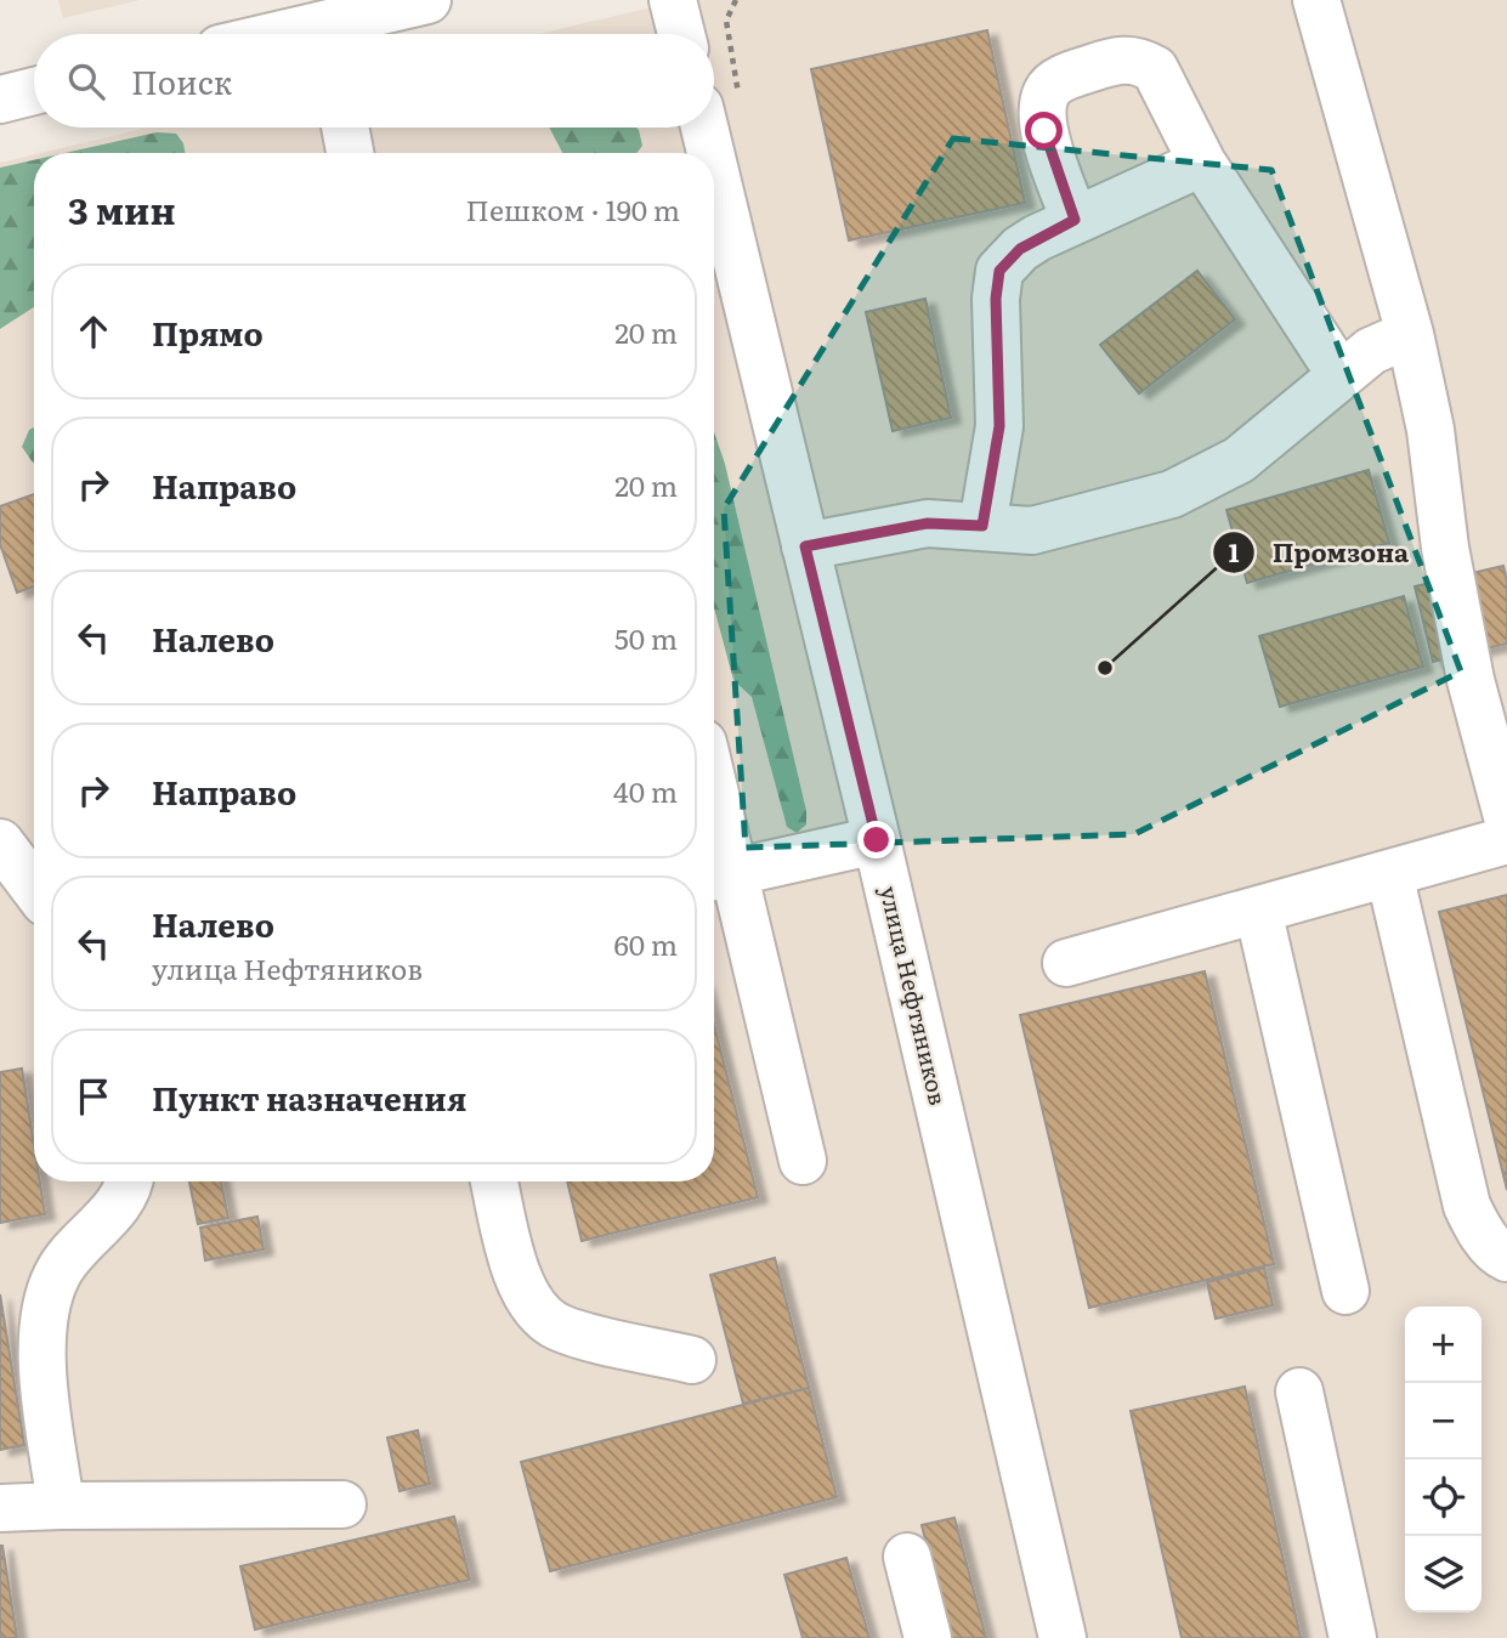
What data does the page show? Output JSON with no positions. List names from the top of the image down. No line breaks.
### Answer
{"streets":{"street":["улица Нефтяников"]},"places":["Промзона"],"page":{"search":"Поиск","heading":["3 мин","Пешком · 190 m"],"list":[["Прямо","20 m"],["Направо","20 m"],["Налево","50 m"],["Направо","40 m"],["Налево","улица Нефтяников","60 m"],"Пункт назначения"],"map_buttons":["+","−"]}}
